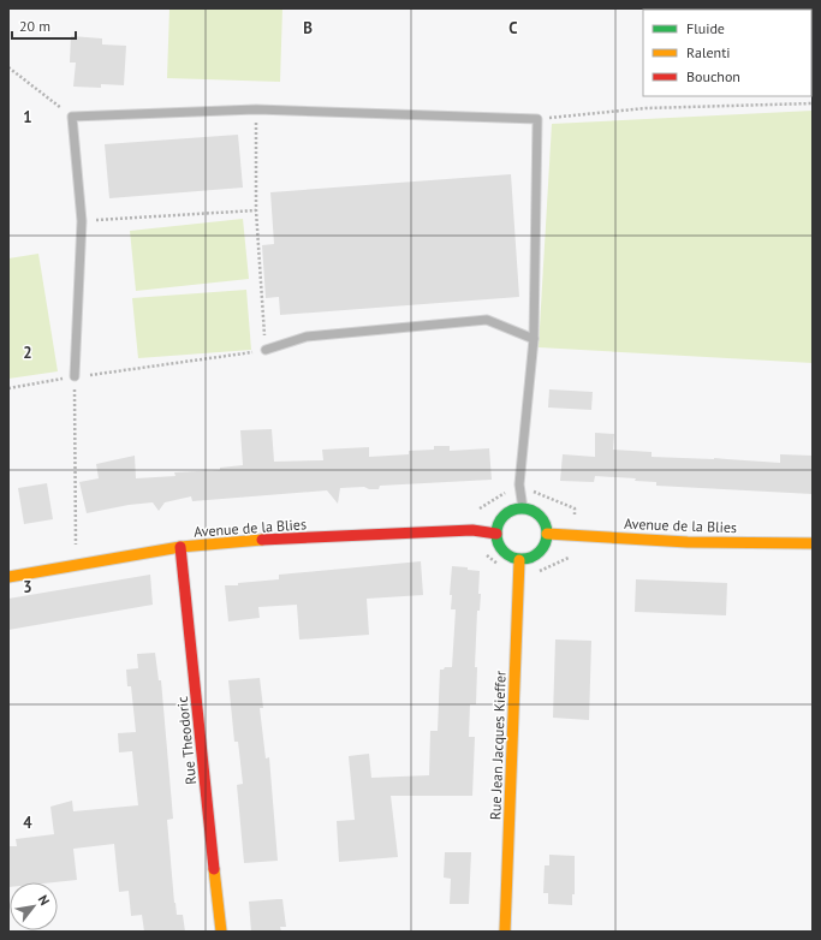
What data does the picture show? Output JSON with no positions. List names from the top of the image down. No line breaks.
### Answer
{"streets":{"main road":["Avenue de la Blies","Rue Theodoric","Rue Jean Jacques Kieffer"]},"crossings":[["Avenue de la Blies","Rue Theodoric"],["Avenue de la Blies","Rue Jean Jacques Kieffer"]],"legend":["Fluide","Ralenti","Bouchon"],"scale_bar":"20 m","north":"top right","grid":{"columns":["B","C"],"rows":["1","2","3","4"]}}
